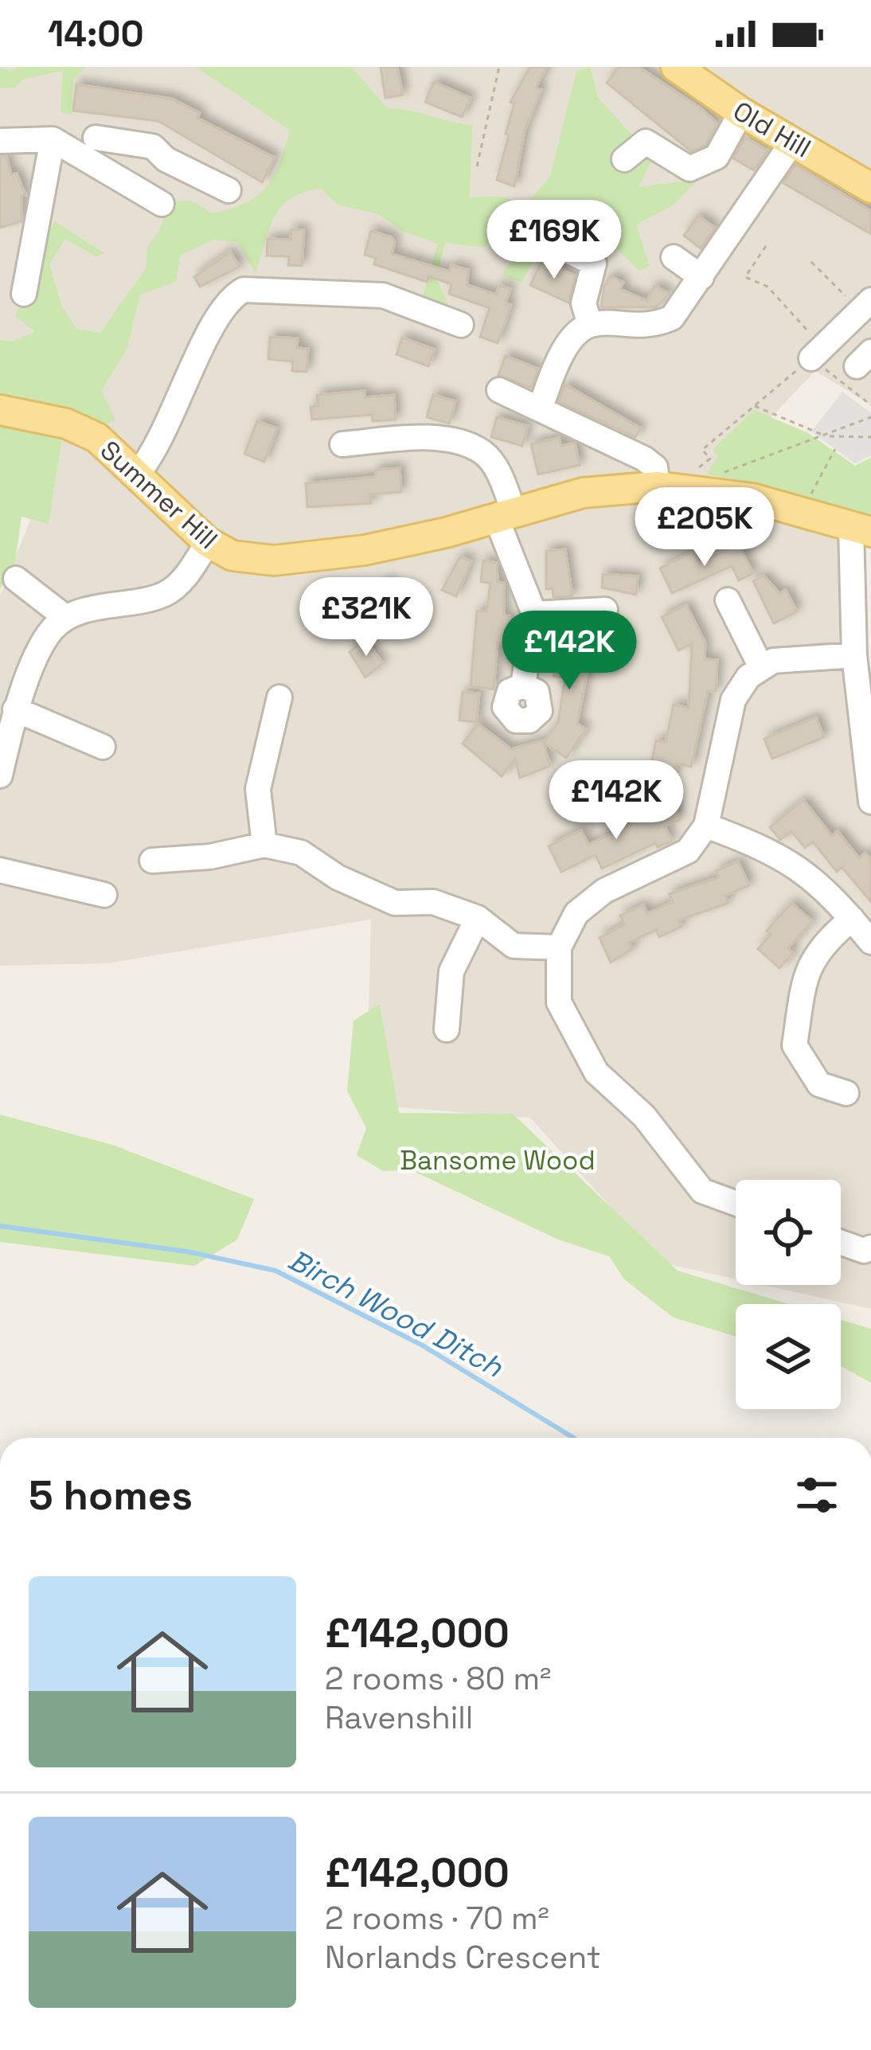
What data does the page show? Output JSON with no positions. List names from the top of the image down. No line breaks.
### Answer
{"streets":{"main road":["Old Hill","Summer Hill"]},"water":["Birch Wood Ditch"],"parks":["Bansome Wood"],"page":{"status":"14:00","price":["£169K","£205K","£321K","£142K","£142K"],"heading":"5 homes","list":[{"name":"£142,000","note":"2 rooms · 80 m² · Ravenshill"},{"name":"£142,000","note":"2 rooms · 70 m² · Norlands Crescent"}]}}
